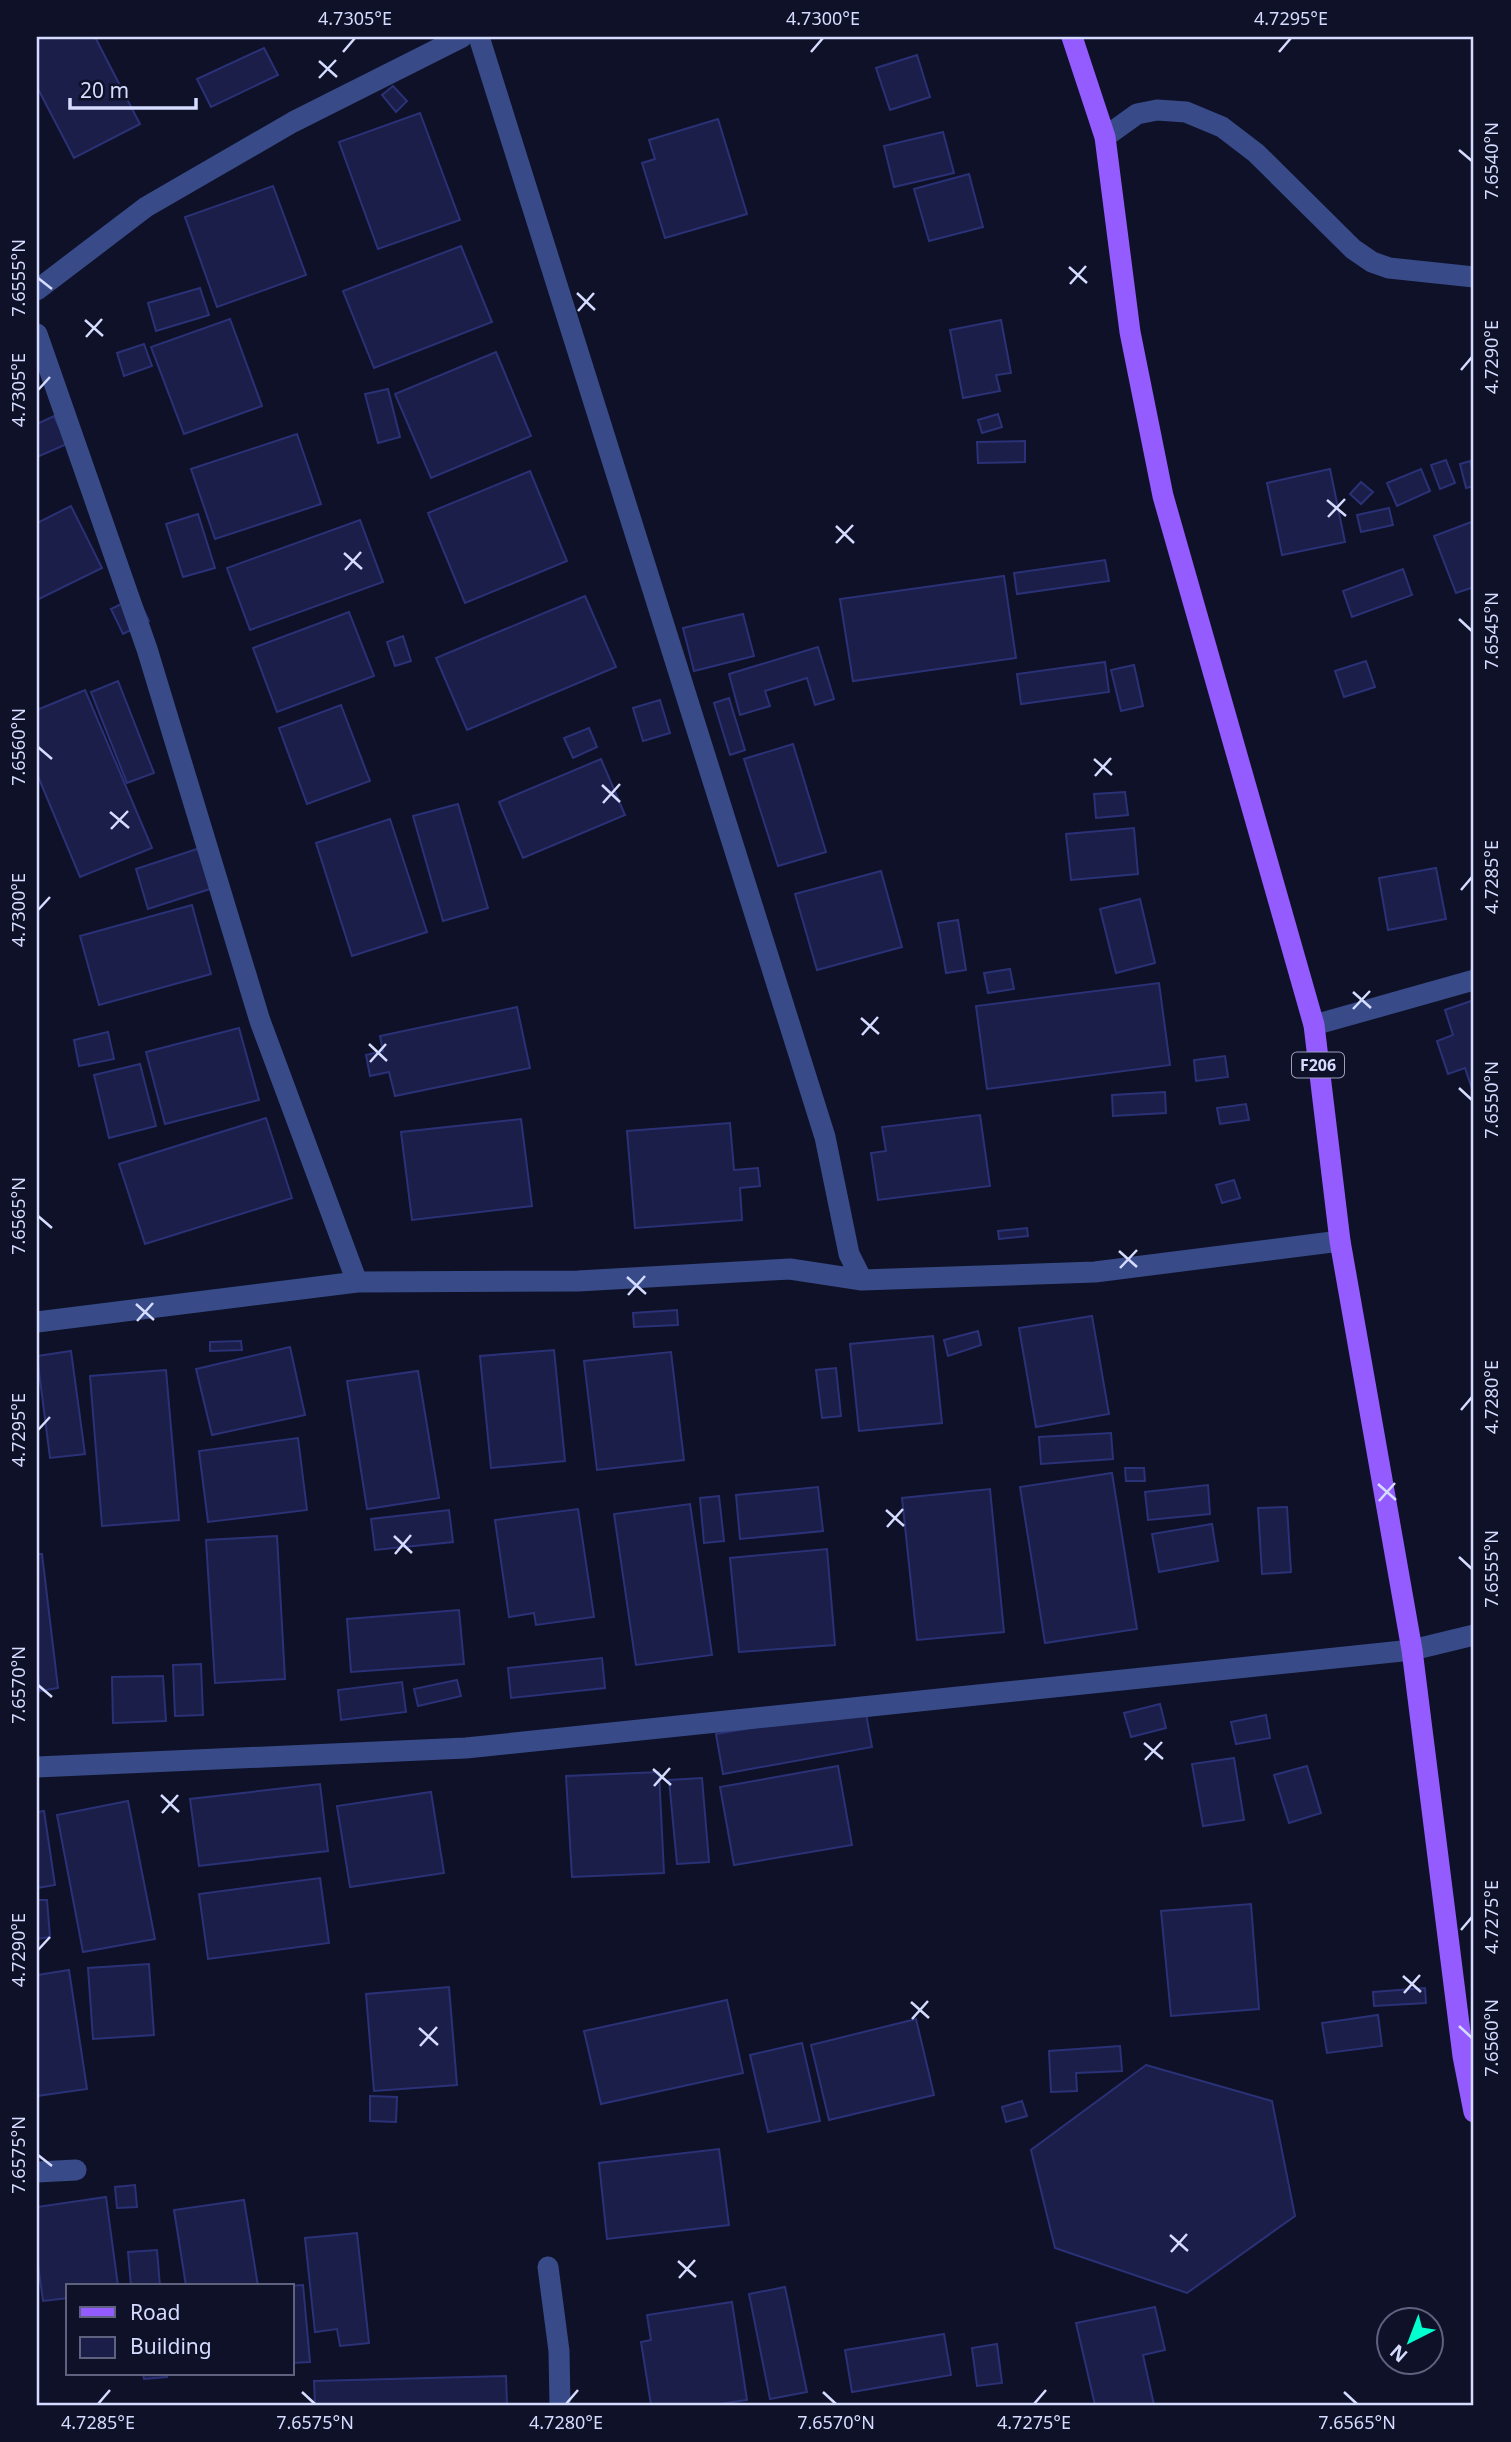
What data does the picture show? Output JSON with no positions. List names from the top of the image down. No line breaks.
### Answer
{"streets":{"main road":["F206"]},"legend":["Road","Building"],"scale_bar":"20 m","north":"bottom left","coordinates":["4.7305°E","4.7300°E","4.7295°E","7.6540°N","7.6555°N","4.7290°E","7.6545°N","7.6560°N","4.7285°E","7.6550°N","7.6565°N","4.7280°E","7.6570°N","4.7275°E","7.6575°N"]}
